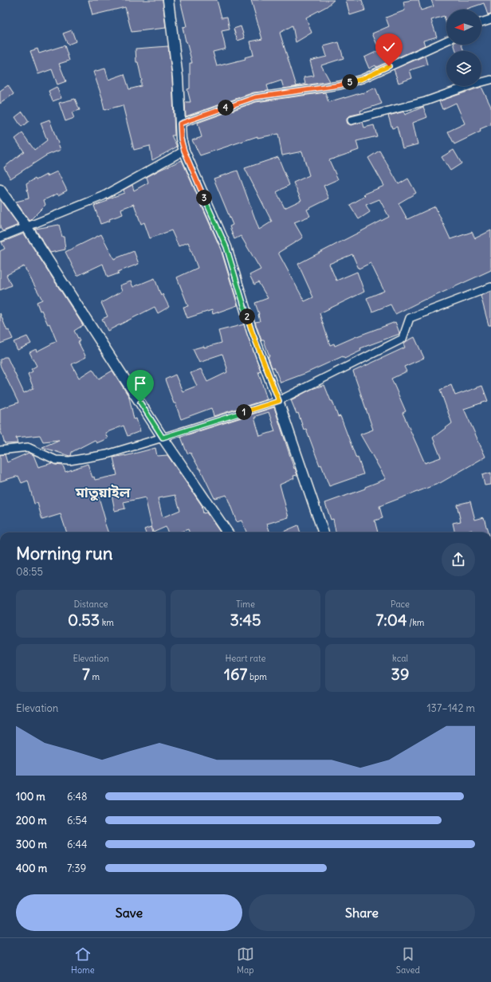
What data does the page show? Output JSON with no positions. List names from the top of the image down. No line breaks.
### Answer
{"districts":["মাতুয়াইল"],"north":"left","page":{"pins":["5","4","3","2","1"],"heading":["Morning run","08:55"],"stats":[["Distance","0.53 km"],["Time","3:45"],["Pace","7:04 /km"],["Elevation","7 m"],["Heart rate","167 bpm"],["kcal","39"]],"chart":["Elevation","137–142 m"],"list":[{"name":"100 m","note":"6:48"},{"name":"200 m","note":"6:54"},{"name":"300 m","note":"6:44"},{"name":"400 m","note":"7:39"}],"buttons":["Save","Share"],"tabs":["Home","Map","Saved"]}}
